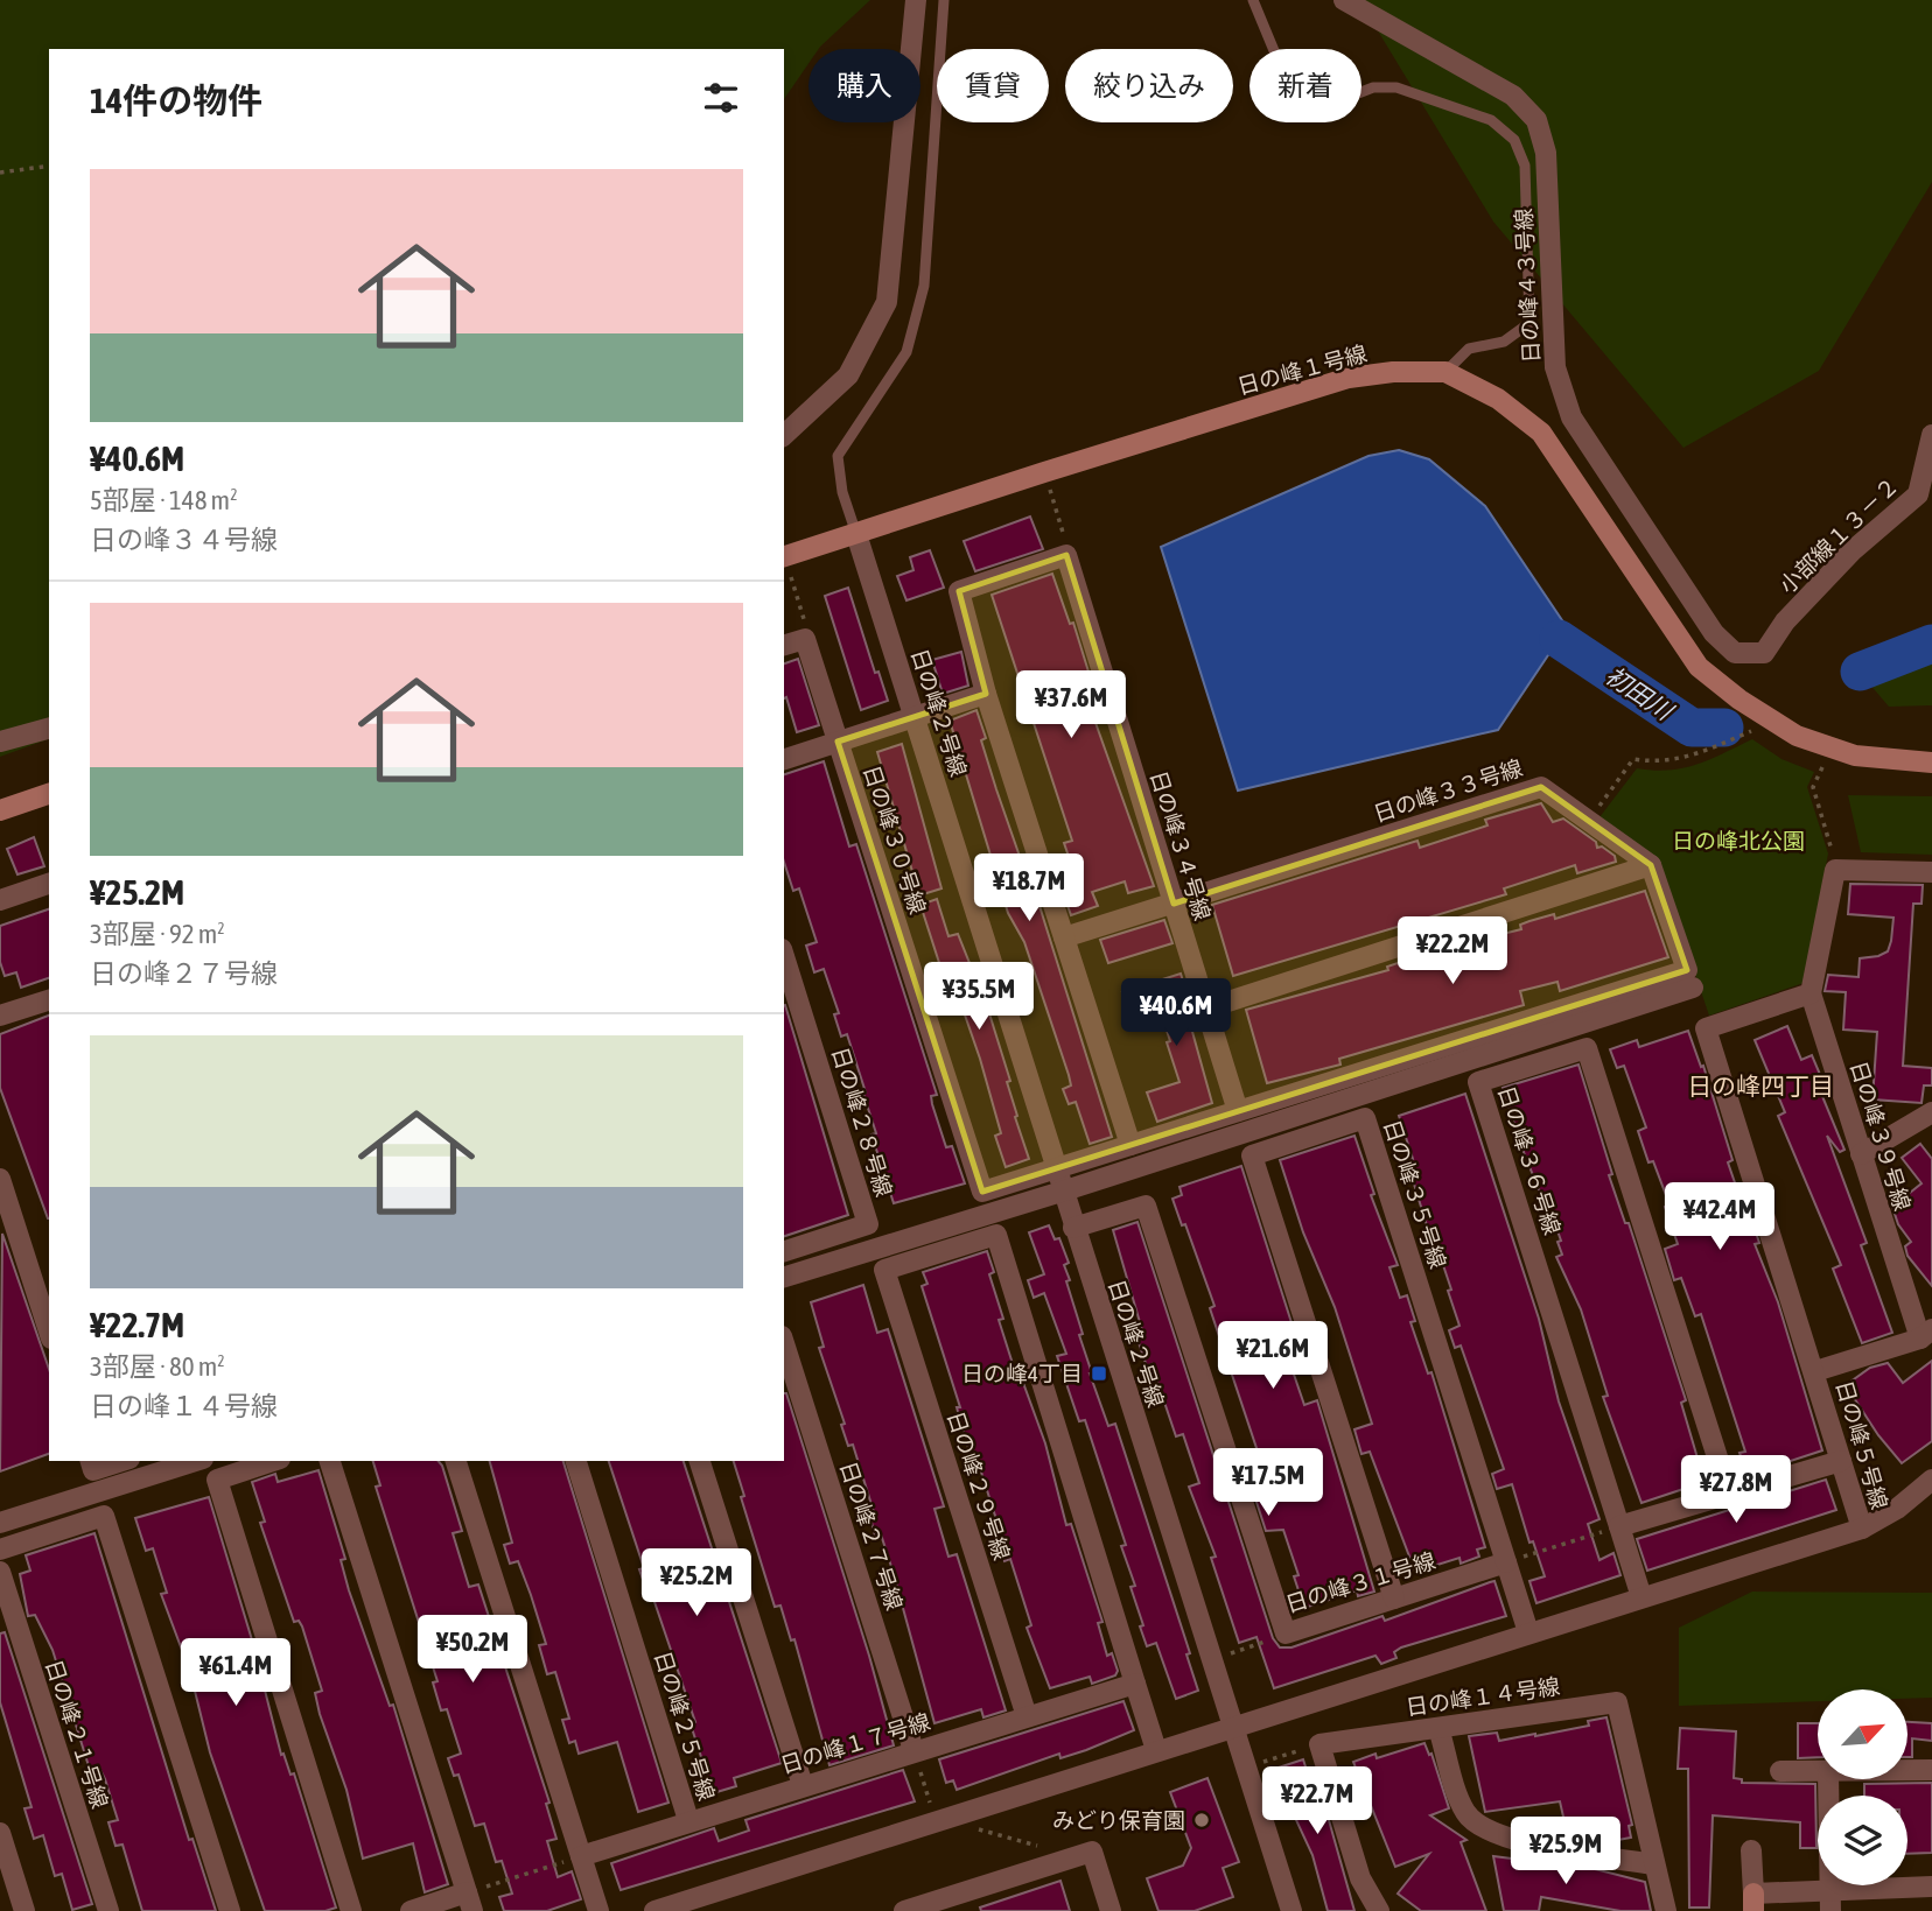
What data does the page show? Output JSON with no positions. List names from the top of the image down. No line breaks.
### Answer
{"streets":{"street":["日の峰４３号線","日の峰１号線","小部線１３－２","日の峰２号線","日の峰３３号線","日の峰３０号線","日の峰３４号線","日の峰２８号線","日の峰３９号線","日の峰３６号線","日の峰３５号線","日の峰５号線","日の峰２９号線","日の峰２７号線","日の峰３１号線","日の峰１４号線","日の峰２５号線","日の峰２１号線","日の峰１７号線"]},"crossings":[["日の峰４３号線","小部線１３－２"],["日の峰１号線","日の峰２号線"],["日の峰２号線","日の峰３０号線"],["日の峰２号線","日の峰５号線"],["日の峰２号線","日の峰３１号線"],["日の峰３３号線","日の峰３４号線"],["日の峰３９号線","日の峰５号線"],["日の峰３５号線","日の峰３１号線"],["日の峰２９号線","日の峰１７号線"],["日の峰２７号線","日の峰１７号線"],["日の峰２５号線","日の峰１７号線"]],"districts":["日の峰四丁目"],"water":["初田川"],"parks":["日の峰北公園"],"places":{"transit":["日の峰4丁目"],"other":["みどり保育園"]},"north":"top right","page":{"chip":["購入","賃貸","絞り込み","新着"],"heading":"14件の物件","list":[{"name":"¥40.6M","note":"5部屋 · 148 m² · 日の峰３４号線"},{"name":"¥25.2M","note":"3部屋 · 92 m² · 日の峰２７号線"},{"name":"¥22.7M","note":"3部屋 · 80 m² · 日の峰１４号線"}],"price":["¥37.6M","¥18.7M","¥22.2M","¥35.5M","¥40.6M","¥42.4M","¥21.6M","¥17.5M","¥27.8M","¥25.2M","¥50.2M","¥61.4M","¥22.7M","¥25.9M"]}}
